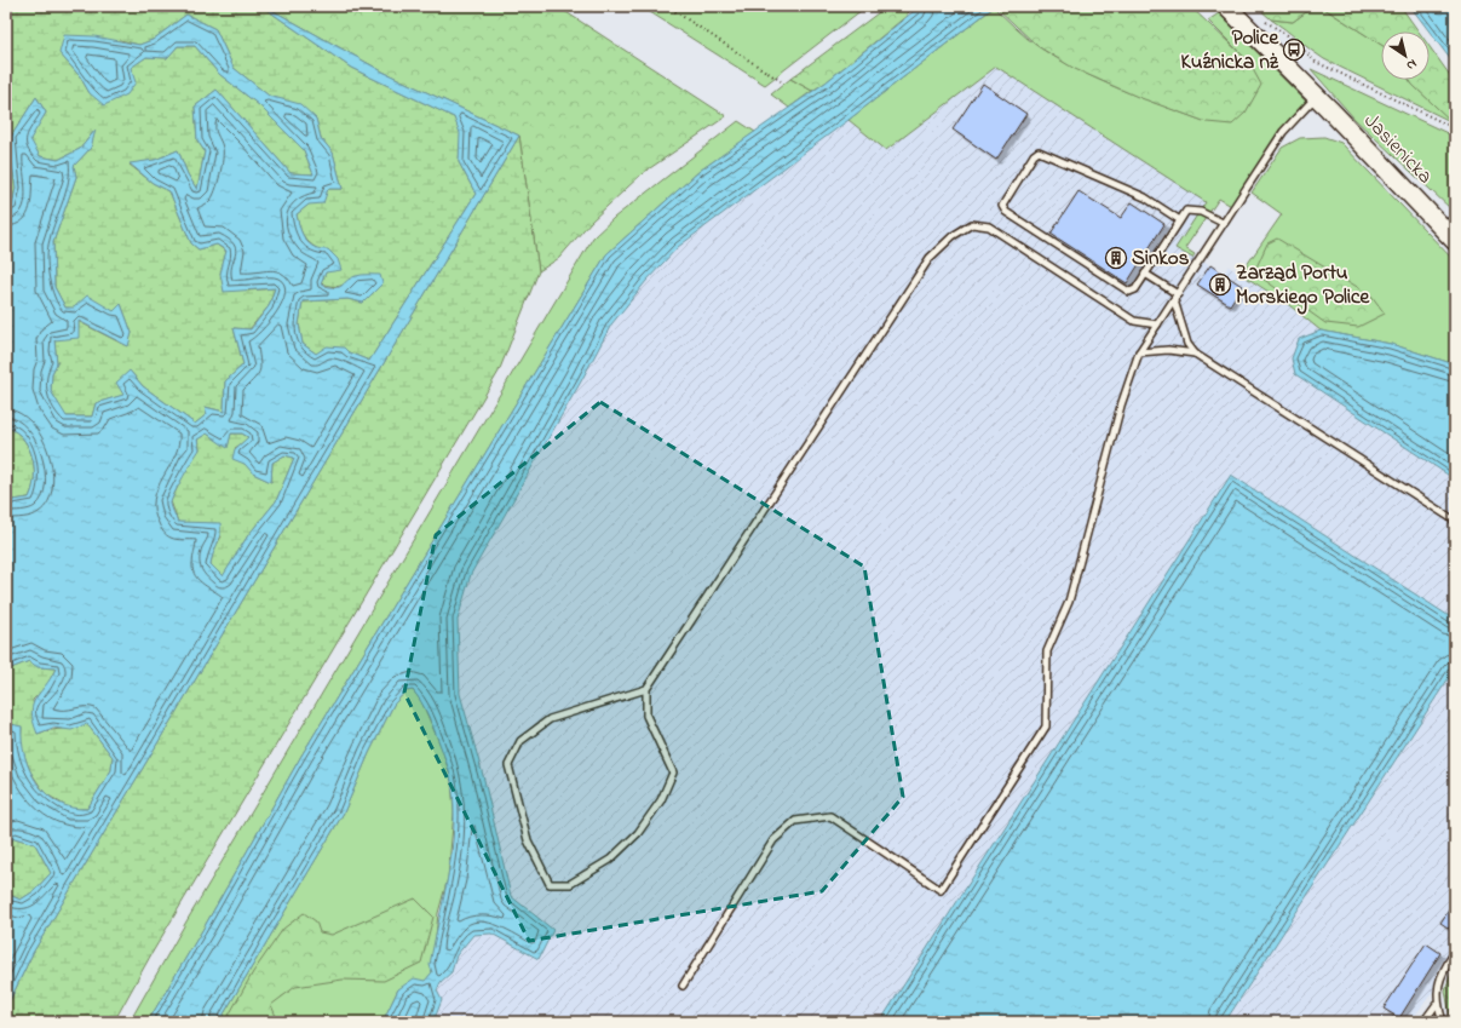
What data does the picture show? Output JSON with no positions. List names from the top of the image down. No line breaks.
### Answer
{"streets":{"main road":["Jasienicka"]},"places":{"bus stop":["Police Kuźnicka nż"],"building":["Sinkos","Zarząd Portu Morskiego Police"]},"north":"bottom right"}
